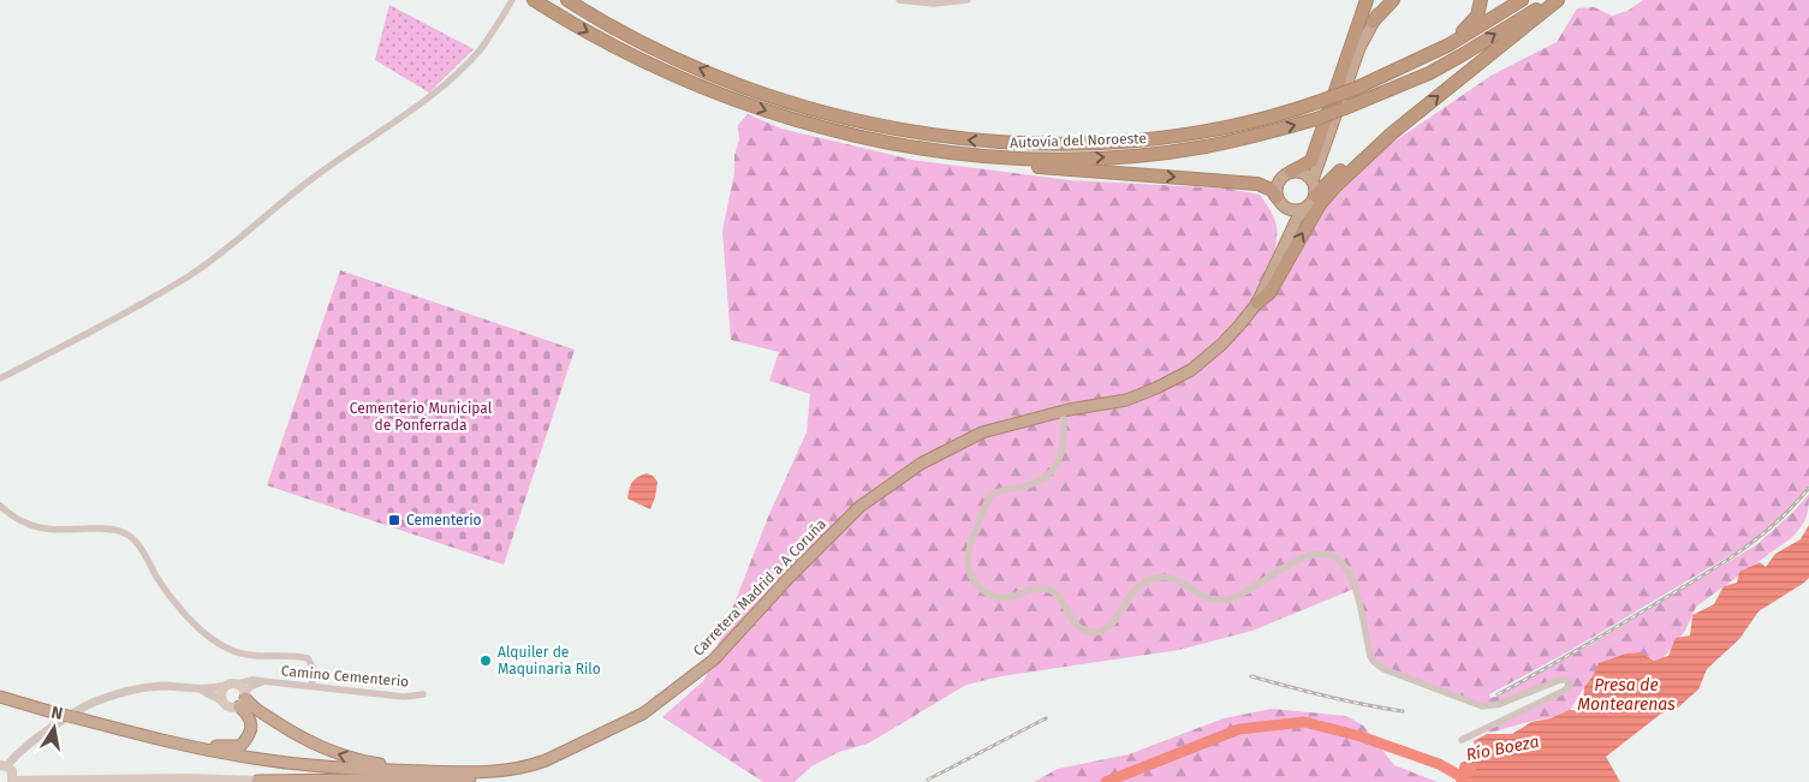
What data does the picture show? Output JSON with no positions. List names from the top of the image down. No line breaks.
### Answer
{"streets":{"highway":["Autovía del Noroeste","Carretera Madrid a A Coruña"],"street":["Camino Cementerio"]},"water":["Presa de Montearenas","Río Boeza"],"parks":["Cementerio Municipal de Ponferrada"],"places":{"transit":["Cementerio"],"other":["Alquiler de Maquinaria Rilo"]},"north":"top"}
